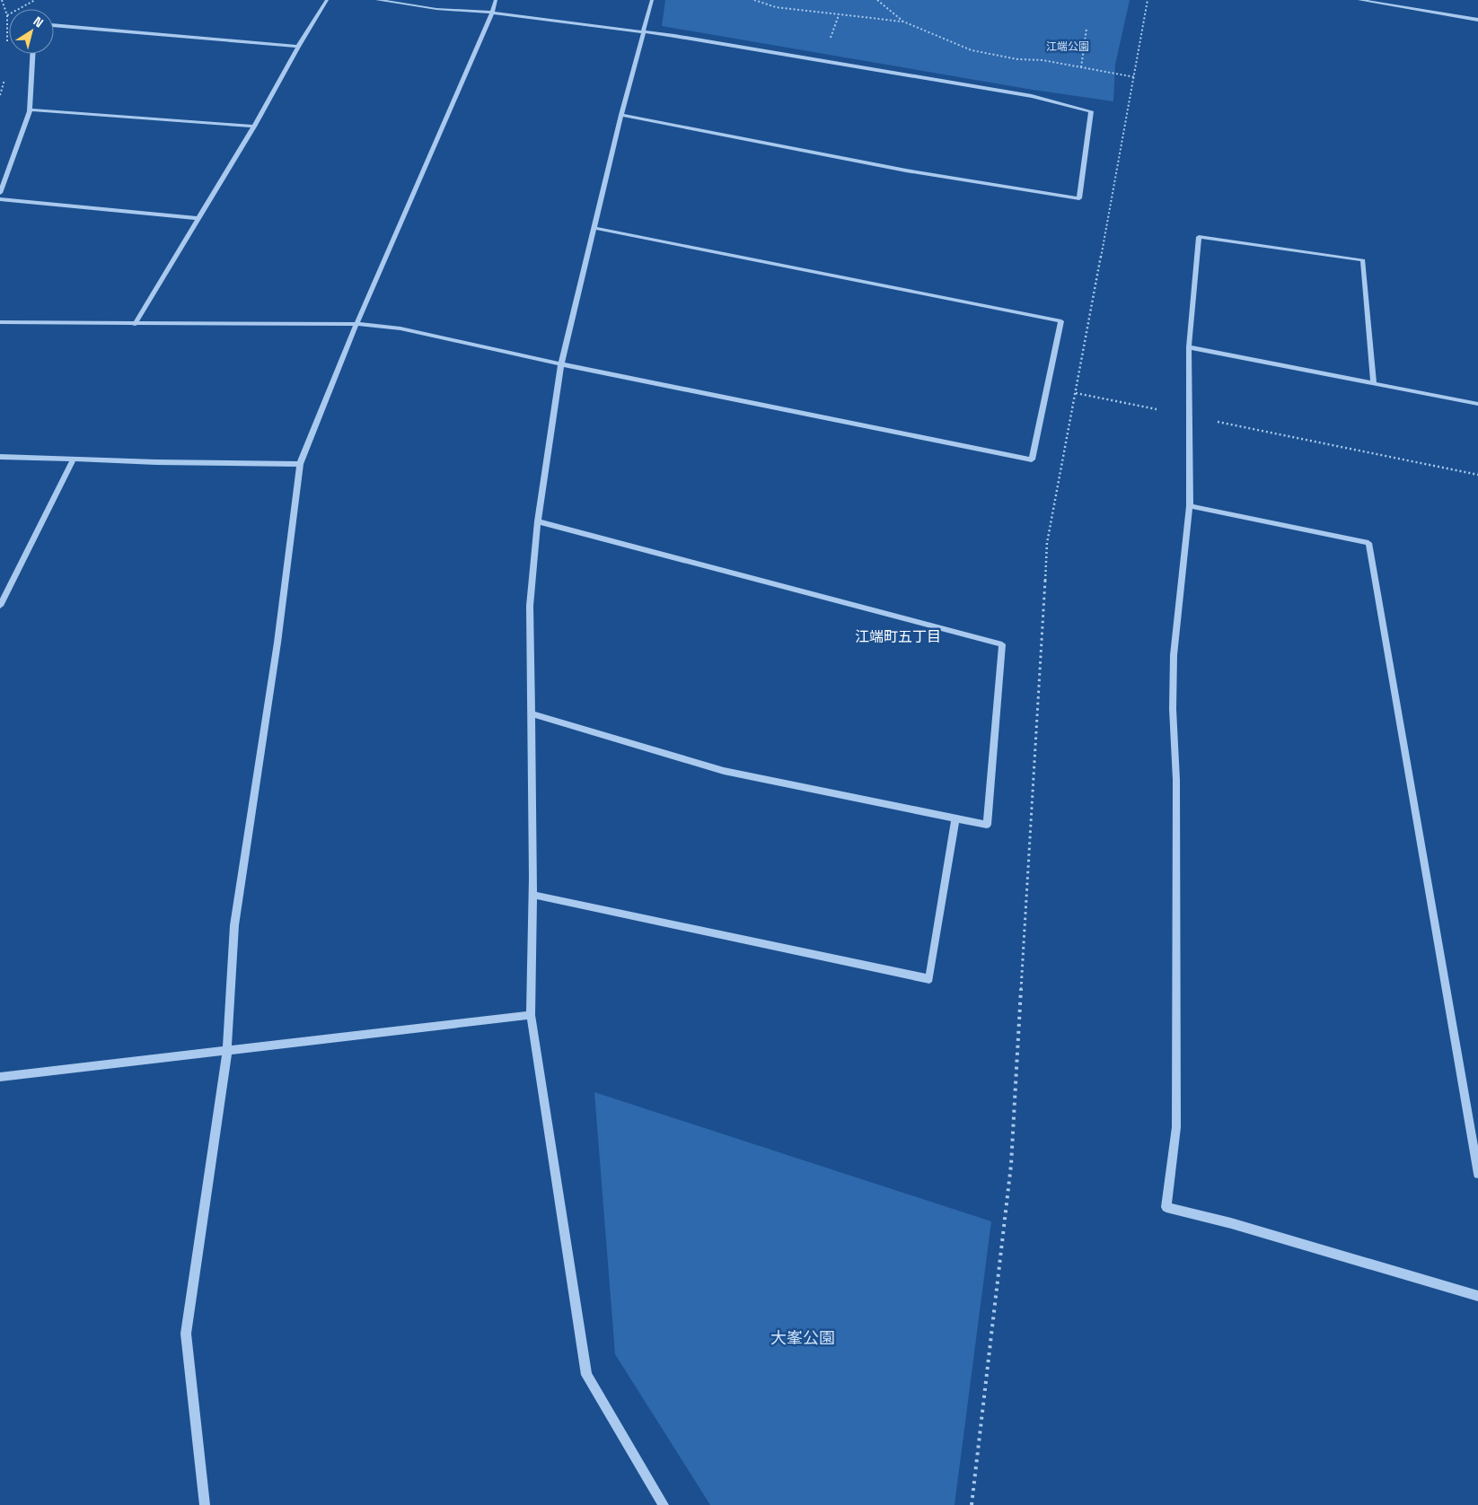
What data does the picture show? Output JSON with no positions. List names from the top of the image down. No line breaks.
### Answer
{"districts":["江端町五丁目"],"parks":["江端公園","大峯公園"],"north":"top right"}
